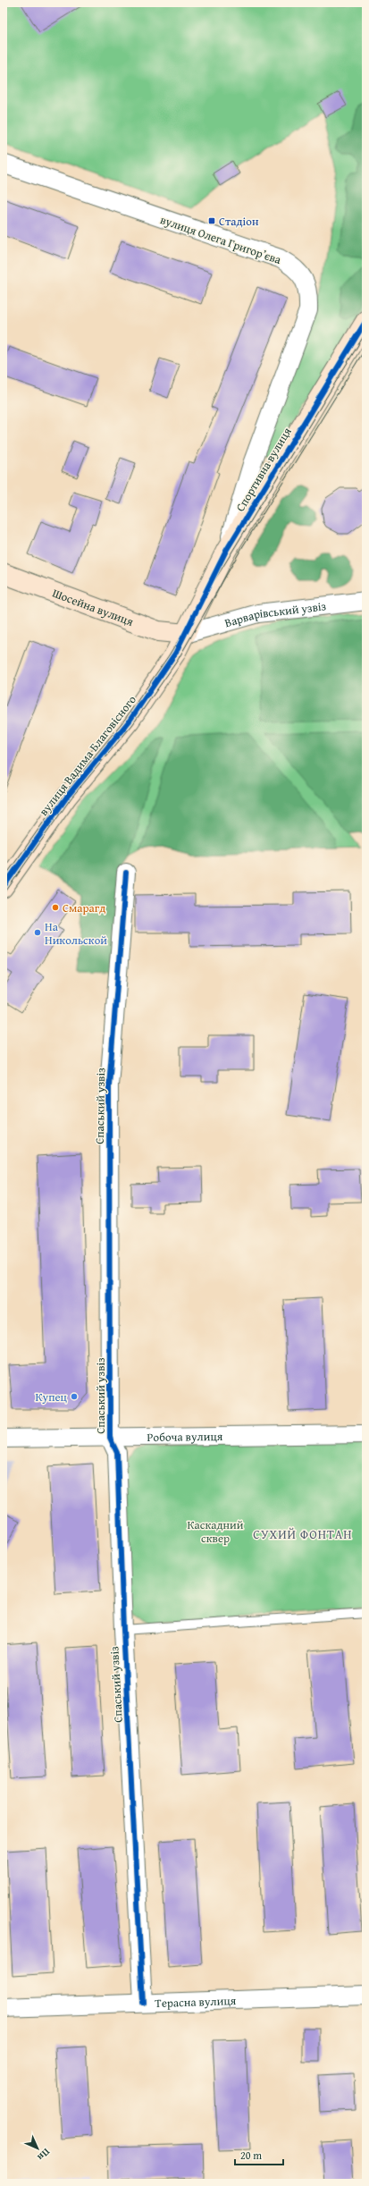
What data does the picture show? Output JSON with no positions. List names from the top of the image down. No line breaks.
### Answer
{"streets":{"street":["вулиця Олега Григорʼєва","Спортивна вулиця","Шосейна вулиця","Варварівський узвіз","вулиця Вадима Благовісного","Спаський узвіз","Робоча вулиця","Терасна вулиця"]},"crossings":[["вулиця Олега Григорʼєва","Спортивна вулиця"],["Спортивна вулиця","Шосейна вулиця"],["Спортивна вулиця","Варварівський узвіз"],["Спортивна вулиця","вулиця Вадима Благовісного"],["Шосейна вулиця","Варварівський узвіз"],["Шосейна вулиця","вулиця Вадима Благовісного"],["Варварівський узвіз","вулиця Вадима Благовісного"],["Спаський узвіз","Робоча вулиця"],["Спаський узвіз","Терасна вулиця"]],"districts":["СУХИЙ ФОНТАН"],"parks":["Каскадний сквер"],"places":{"transit":["Стадіон"],"other":["Смарагд","На Никольской","Купец"]},"scale_bar":"20 m","north":"bottom right"}
